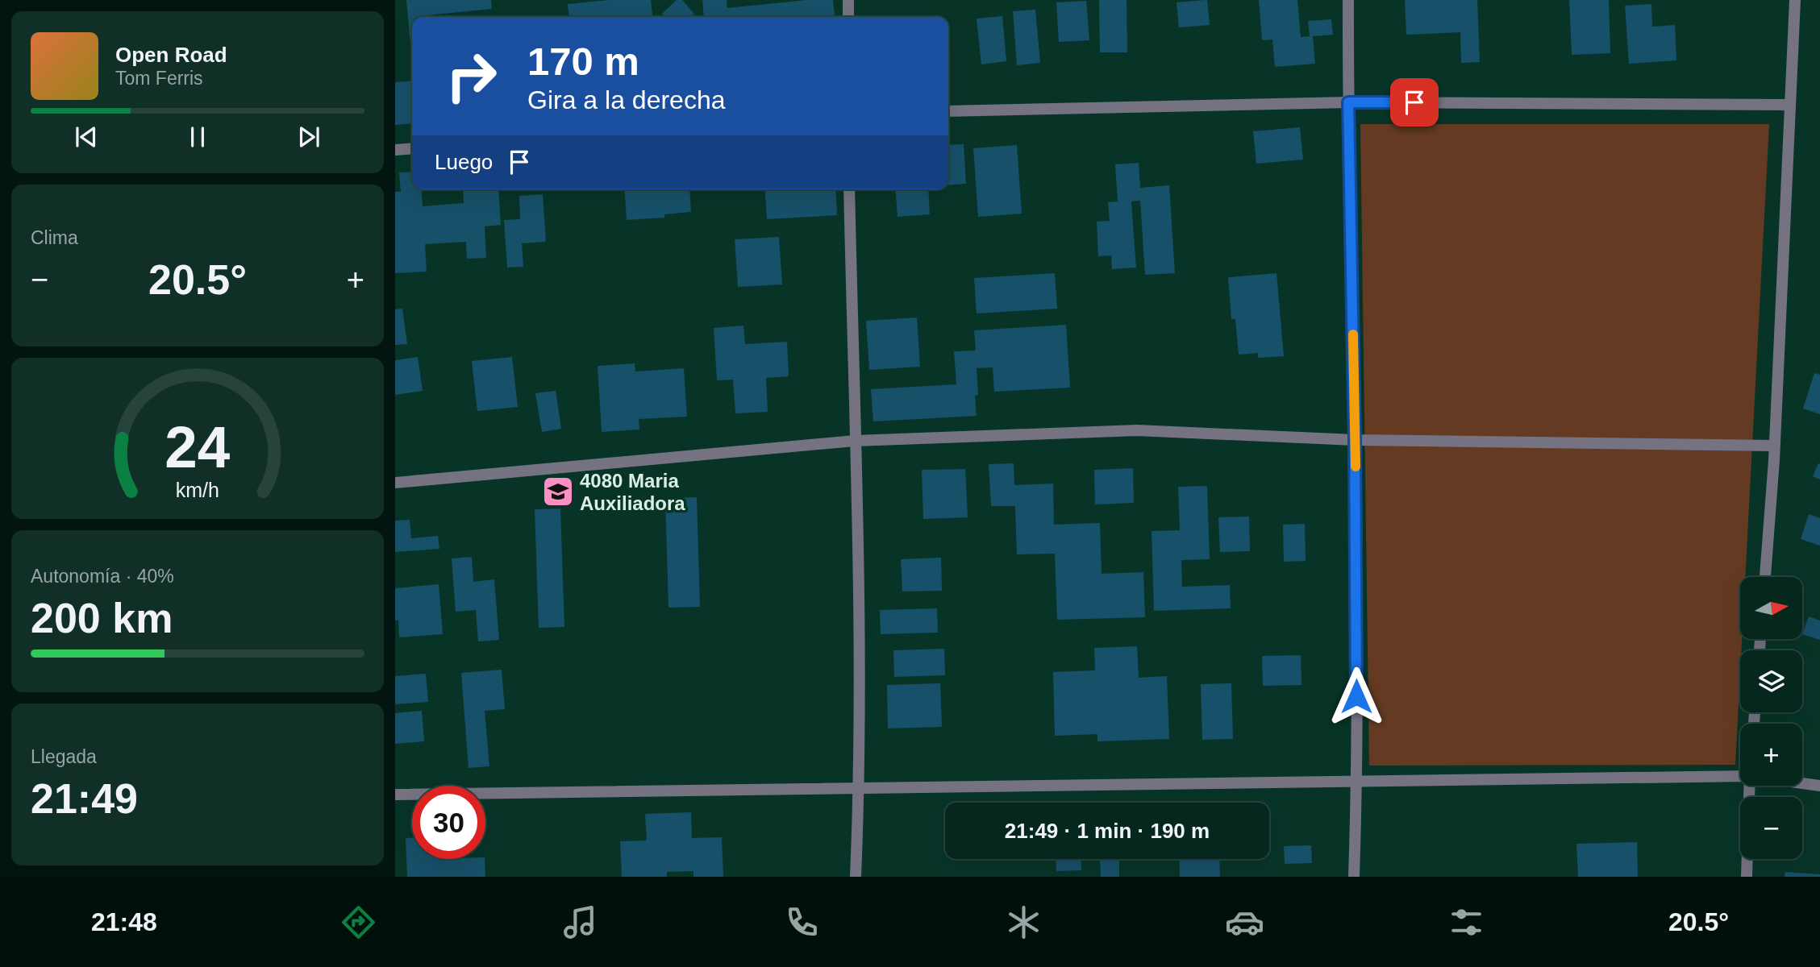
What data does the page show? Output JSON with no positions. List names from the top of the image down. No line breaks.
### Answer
{"places":{"school or university":["4080 Maria Auxiliadora"]},"north":"right","page":{"turn":["170 m","Gira a la derecha"],"song":["Open Road","Tom Ferris"],"then":"Luego","tile":["Clima",["Autonomía · 40%","200 km"],["Llegada","21:49"]],"heat":["−","20.5°","+"],"map_buttons":["+","−"],"limit":"30","trip":"21:49 · 1 min · 190 m","tabs":["21:48","20.5°"],"gauge":["24","km/h"]}}
